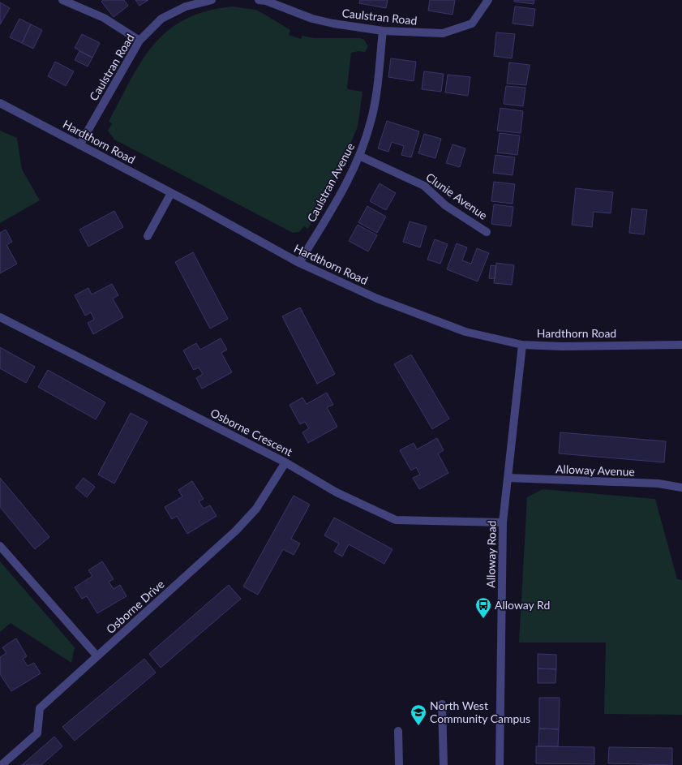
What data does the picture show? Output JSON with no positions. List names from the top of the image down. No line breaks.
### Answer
{"streets":{"street":["Caulstran Road","Hardthorn Road","Caulstran Avenue","Clunie Avenue","Osborne Crescent","Alloway Avenue","Alloway Road","Osborne Drive"]},"crossings":[["Caulstran Road","Hardthorn Road"],["Caulstran Road","Caulstran Avenue"],["Hardthorn Road","Caulstran Avenue"],["Hardthorn Road","Alloway Road"],["Caulstran Avenue","Clunie Avenue"],["Osborne Crescent","Alloway Road"],["Osborne Crescent","Osborne Drive"],["Alloway Avenue","Alloway Road"]],"places":{"bus stop":["Alloway Rd"],"school or university":["North West Community Campus"]}}
